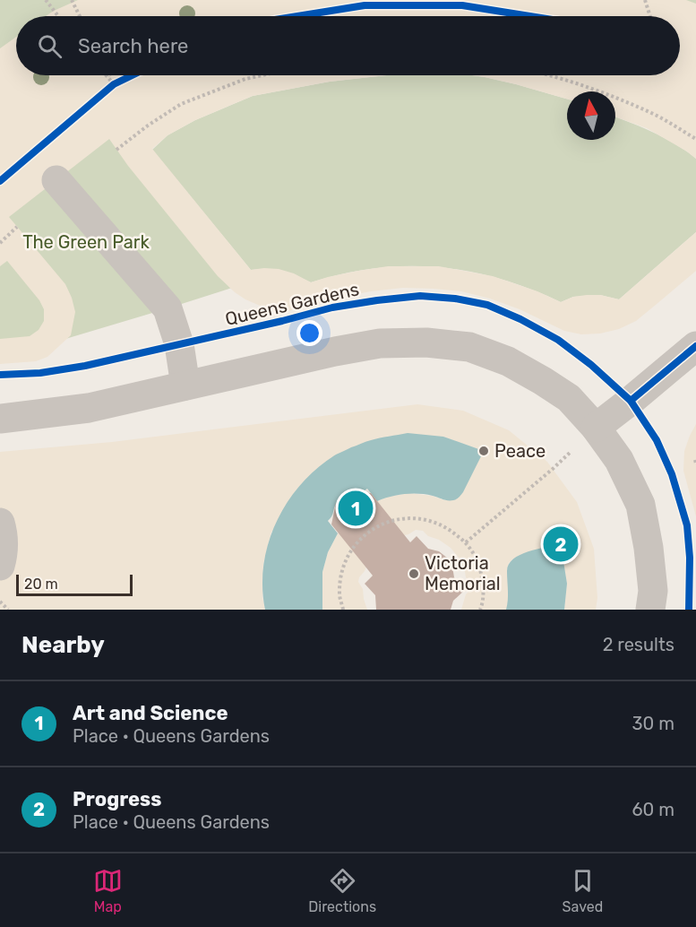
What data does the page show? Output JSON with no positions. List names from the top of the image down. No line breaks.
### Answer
{"streets":{"cycle path":["Queens Gardens"]},"parks":["The Green Park"],"places":["Peace","Victoria Memorial"],"scale_bar":"20 m","north":"top","page":{"search":"Search here","pins":["1","2"],"scale":"20 m","heading":["Nearby","2 results"],"list":[{"mark":"1","name":"Art and Science","note":"Place · Queens Gardens","value":"30 m"},{"mark":"2","name":"Progress","note":"Place · Queens Gardens","value":"60 m"}],"nav":["Map","Directions","Saved"]}}
